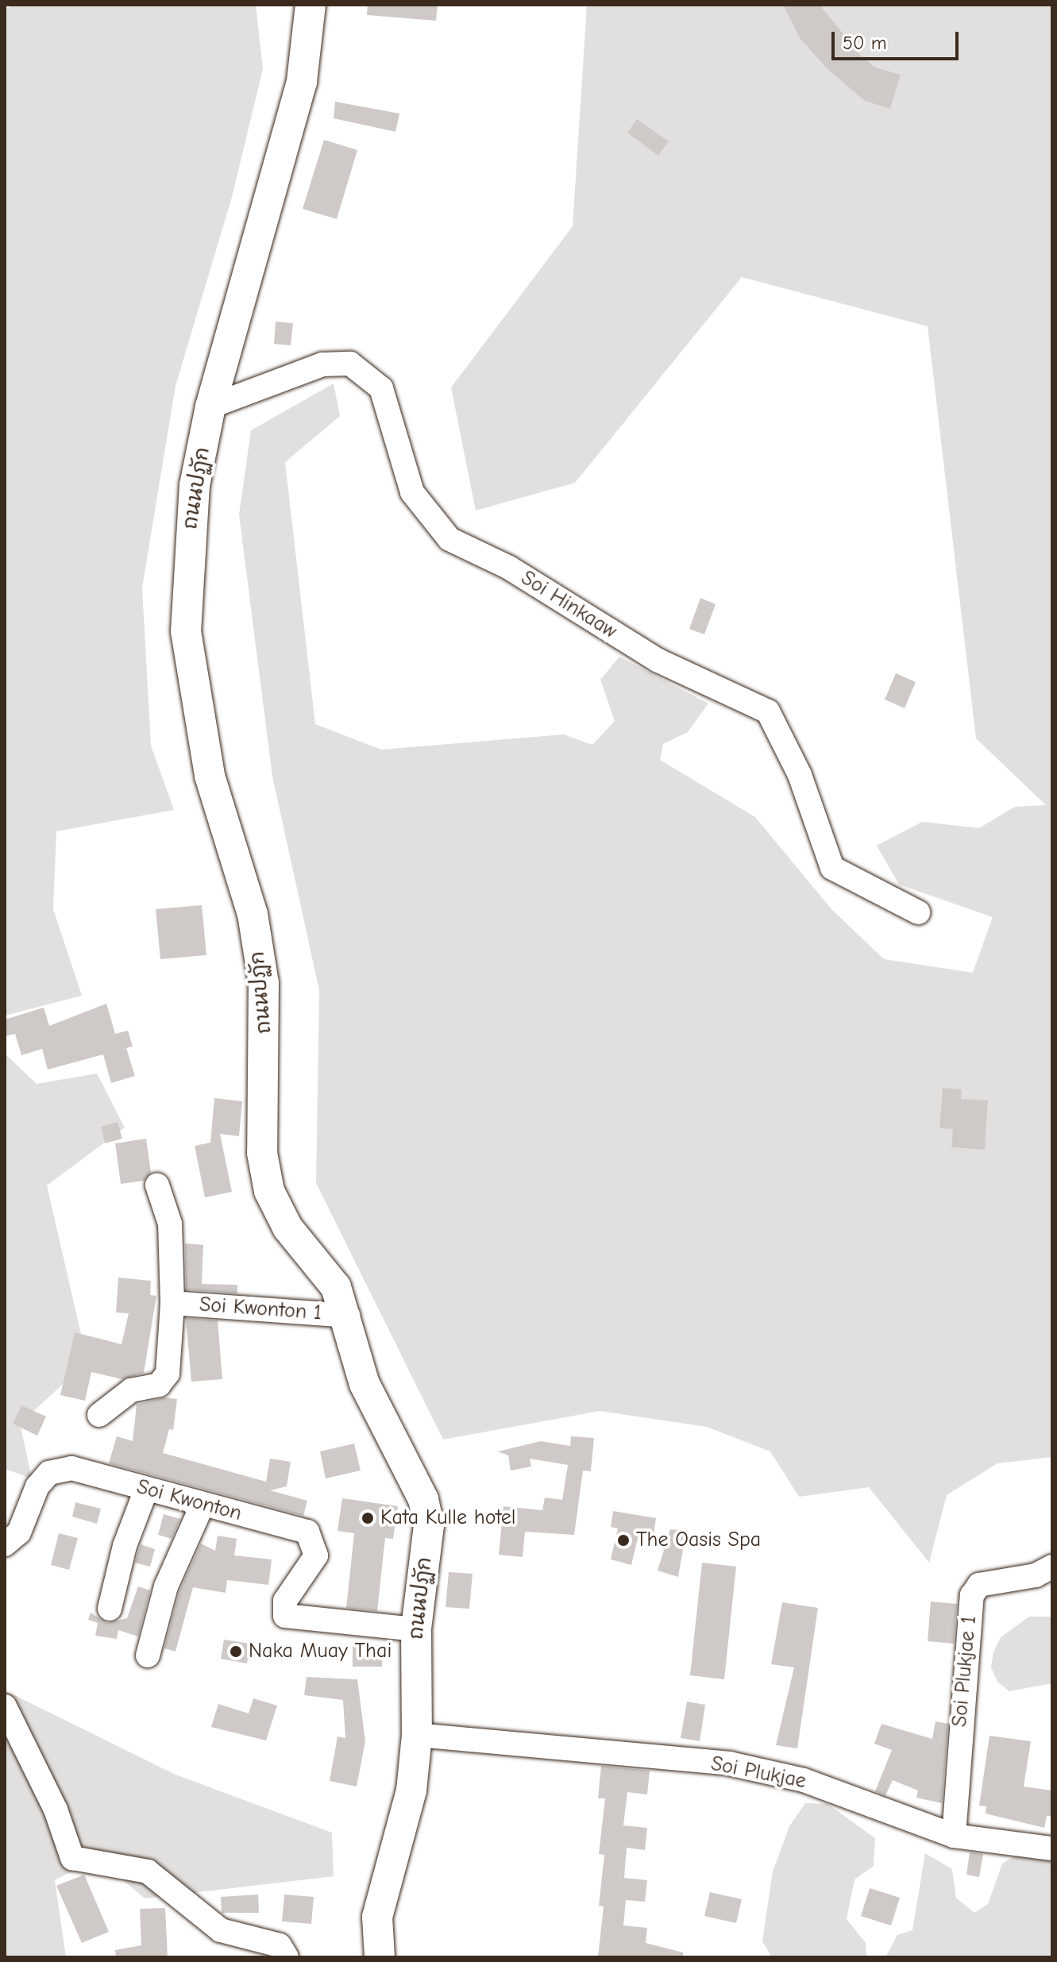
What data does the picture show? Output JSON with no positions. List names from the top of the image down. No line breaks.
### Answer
{"streets":{"main road":["ถนนปฏัก"],"street":["Soi Hinkaaw","Soi Kwonton 1","Soi Kwonton","Soi Plukjae 1","Soi Plukjae"]},"crossings":[["ถนนปฏัก","Soi Hinkaaw"],["ถนนปฏัก","Soi Kwonton 1"],["ถนนปฏัก","Soi Kwonton"],["ถนนปฏัก","Soi Plukjae"],["Soi Plukjae 1","Soi Plukjae"]],"places":["Kata Kulle hotel","The Oasis Spa","Naka Muay Thai"],"scale_bar":"50 m"}
